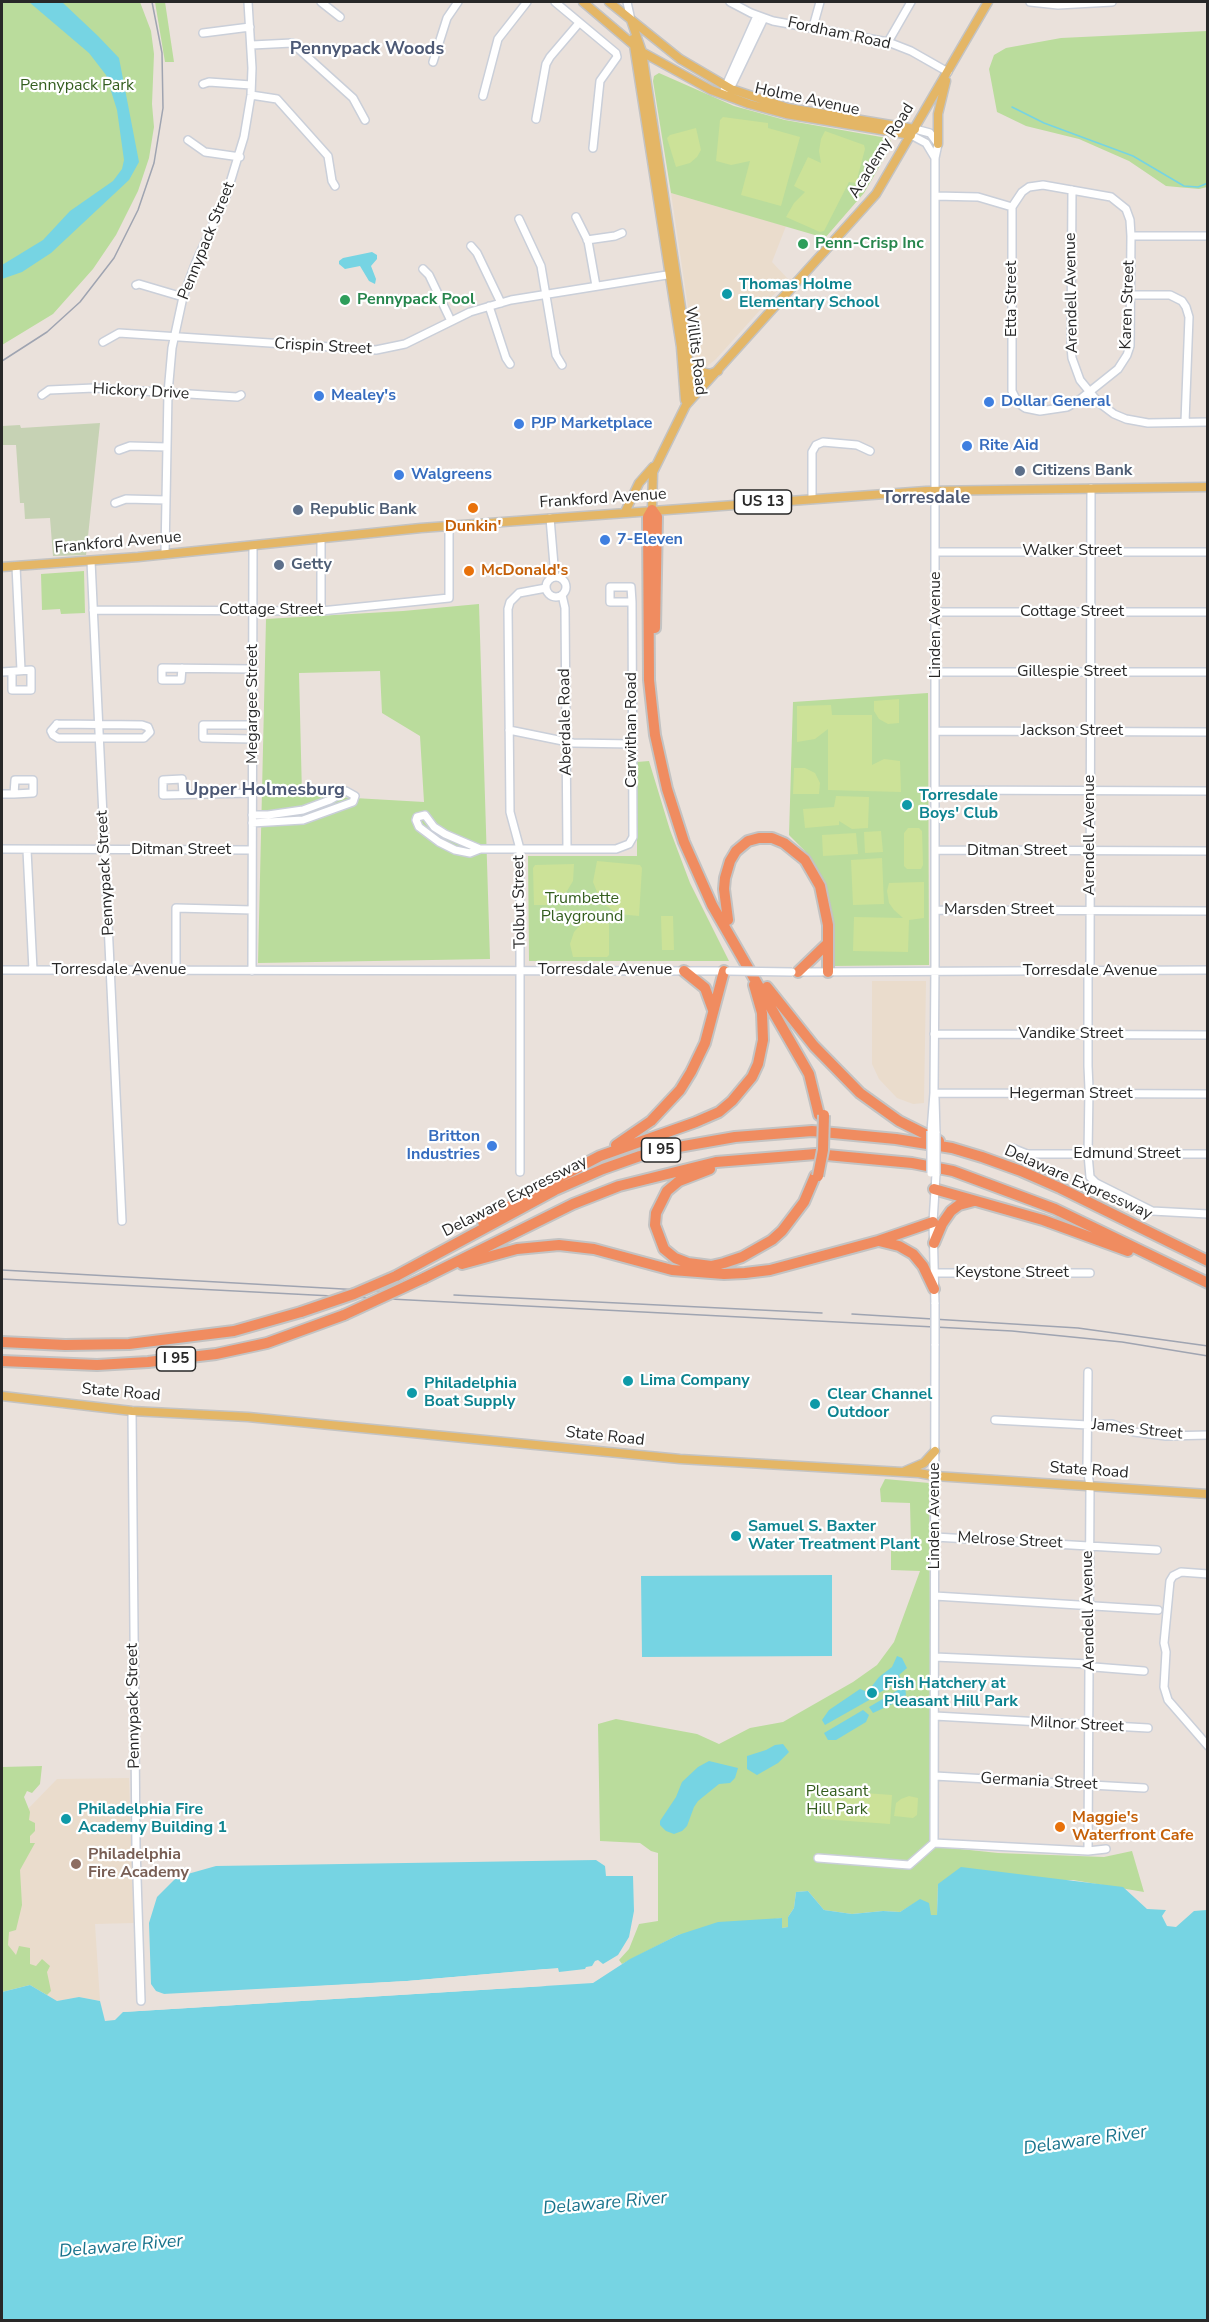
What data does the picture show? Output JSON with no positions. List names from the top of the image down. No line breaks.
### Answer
{"streets":{"highway":["I 95","Delaware Expressway"],"main road":["Holme Avenue","Academy Road","Willits Road","Frankford Avenue","US 13","State Road"],"street":["Fordham Road","Pennypack Street","Arendell Avenue","Etta Street","Karen Street","Crispin Street","Hickory Drive","Walker Street","Cottage Street","Linden Avenue","Gillespie Street","Megargee Street","Aberdale Road","Carwithan Road","Jackson Street","Ditman Street","Tolbut Street","Marsden Street","Torresdale Avenue","Vandike Street","Hegerman Street","Edmund Street","Keystone Street","James Street","Melrose Street","Milnor Street","Germania Street"]},"crossings":[["Fordham Road","Academy Road"],["Holme Avenue","Academy Road"],["Holme Avenue","Willits Road"],["Academy Road","Willits Road"],["Academy Road","Frankford Avenue"],["Pennypack Street","Crispin Street"],["Pennypack Street","Hickory Drive"],["Pennypack Street","Frankford Avenue"],["Pennypack Street","Cottage Street"],["Pennypack Street","Ditman Street"],["Pennypack Street","Torresdale Avenue"],["Pennypack Street","State Road"],["Arendell Avenue","Karen Street"],["Arendell Avenue","Frankford Avenue"],["Arendell Avenue","Walker Street"],["Arendell Avenue","Cottage Street"],["Arendell Avenue","Gillespie Street"],["Arendell Avenue","Jackson Street"],["Arendell Avenue","Ditman Street"],["Arendell Avenue","Marsden Street"],["Arendell Avenue","Torresdale Avenue"],["Arendell Avenue","Vandike Street"],["Arendell Avenue","Hegerman Street"],["Arendell Avenue","Edmund Street"],["Arendell Avenue","State Road"],["Arendell Avenue","James Street"],["Arendell Avenue","Melrose Street"],["Arendell Avenue","Milnor Street"],["Arendell Avenue","Germania Street"],["Etta Street","Karen Street"],["Crispin Street","Willits Road"],["Frankford Avenue","Cottage Street"],["Frankford Avenue","Linden Avenue"],["Frankford Avenue","Megargee Street"],["Walker Street","Linden Avenue"],["Cottage Street","Linden Avenue"],["Cottage Street","Megargee Street"],["Linden Avenue","Gillespie Street"],["Linden Avenue","Jackson Street"],["Linden Avenue","Ditman Street"],["Linden Avenue","Marsden Street"],["Linden Avenue","Torresdale Avenue"],["Linden Avenue","Vandike Street"],["Linden Avenue","Hegerman Street"],["Linden Avenue","Keystone Street"],["Linden Avenue","State Road"],["Linden Avenue","Melrose Street"],["Linden Avenue","Milnor Street"],["Linden Avenue","Germania Street"],["Megargee Street","Ditman Street"],["Megargee Street","Torresdale Avenue"],["Aberdale Road","Carwithan Road"],["Aberdale Road","Tolbut Street"],["Tolbut Street","Torresdale Avenue"]],"districts":["Pennypack Woods","Torresdale","Upper Holmesburg"],"water":["Delaware River"],"parks":["Pennypack Park","Trumbette Playground","Pleasant Hill Park"],"places":["Penn-Crisp Inc","Thomas Holme Elementary School","Pennypack Pool","Mealey's","Dollar General","PJP Marketplace","Rite Aid","Citizens Bank","Walgreens","Dunkin'","Republic Bank","7-Eleven","Getty","McDonald's","Torresdale Boys' Club","Britton Industries","Lima Company","Philadelphia Boat Supply","Clear Channel Outdoor","Samuel S. Baxter Water Treatment Plant","Fish Hatchery at Pleasant Hill Park","Philadelphia Fire Academy Building 1","Maggie's Waterfront Cafe","Philadelphia Fire Academy"]}
